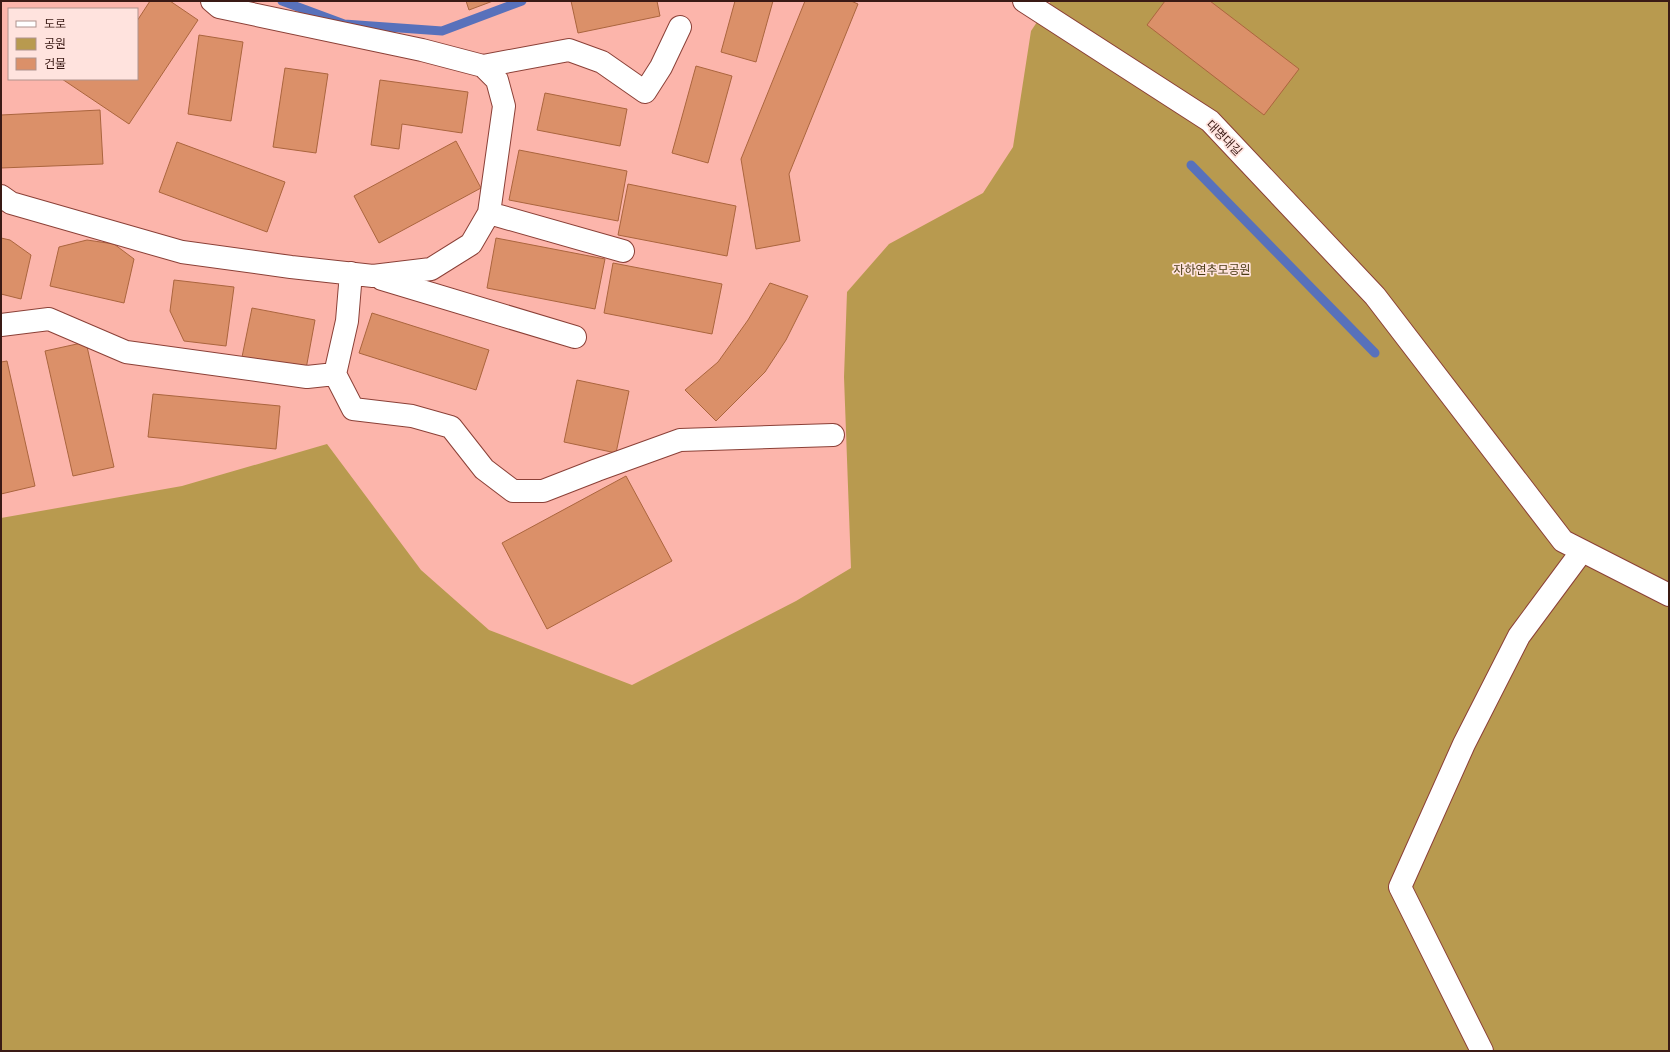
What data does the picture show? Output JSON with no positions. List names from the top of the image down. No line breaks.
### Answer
{"streets":{"street":["대명대길"]},"parks":["자하연추모공원"],"legend":["도로","공원","건물"]}
